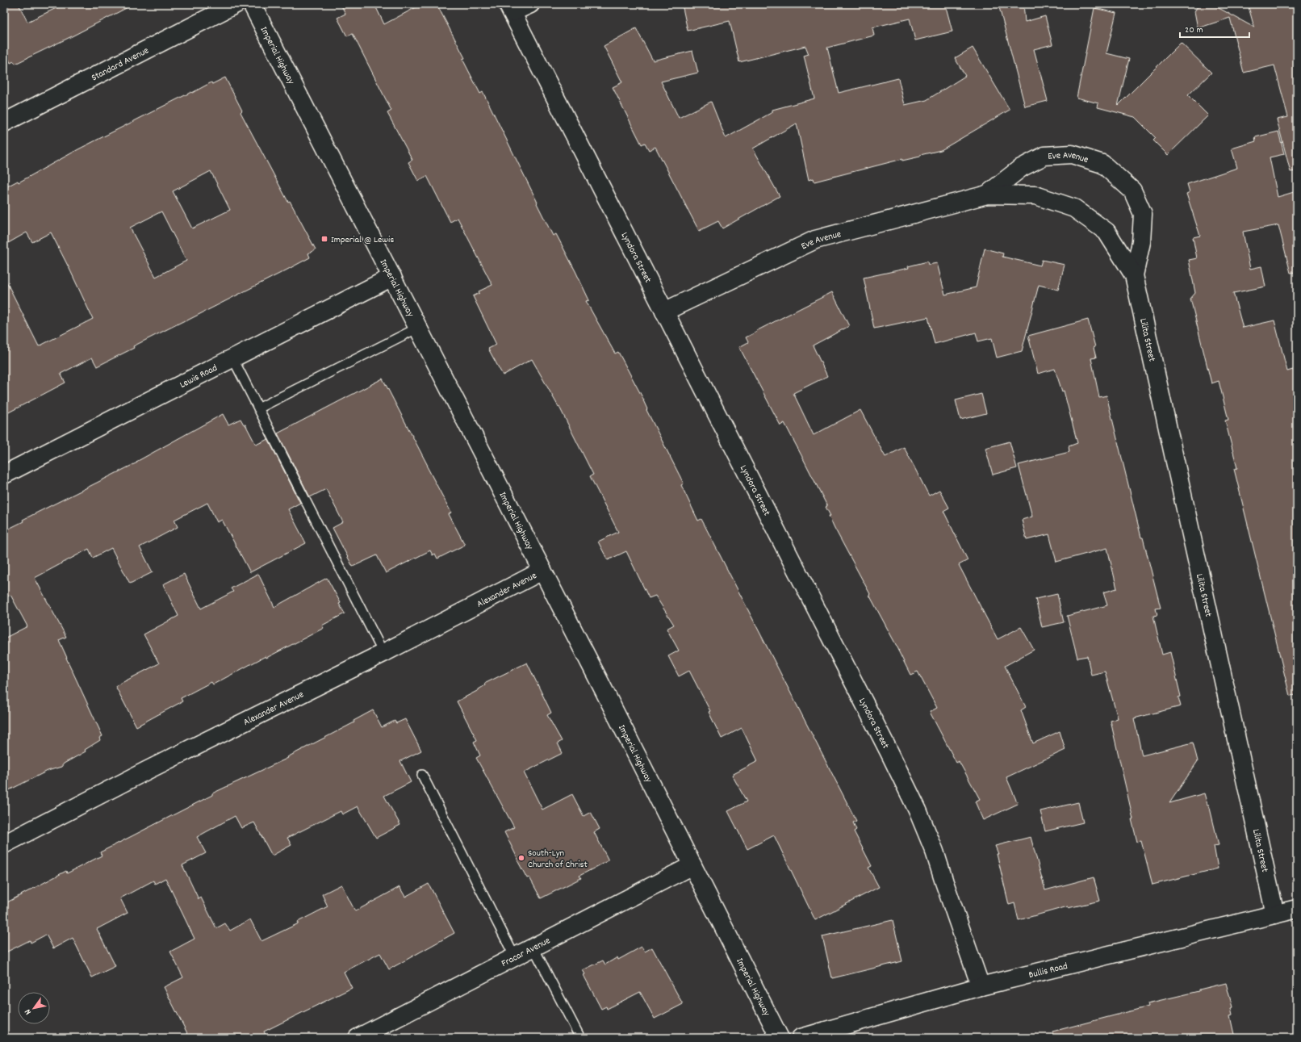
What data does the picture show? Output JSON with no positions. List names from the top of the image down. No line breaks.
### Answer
{"streets":{"street":["Imperial Highway","Standard Avenue","Eve Avenue","Lyndora Street","Lilita Street","Lewis Road","Alexander Avenue","Fracar Avenue","Bullis Road"]},"crossings":[["Imperial Highway","Lewis Road"],["Imperial Highway","Alexander Avenue"],["Imperial Highway","Fracar Avenue"],["Eve Avenue","Lyndora Street"],["Eve Avenue","Lilita Street"],["Lyndora Street","Bullis Road"],["Lilita Street","Bullis Road"]],"places":{"transit":["Imperial @ Lewis"],"other":["South-Lyn Church of Christ"]},"scale_bar":"20 m","north":"bottom left"}
